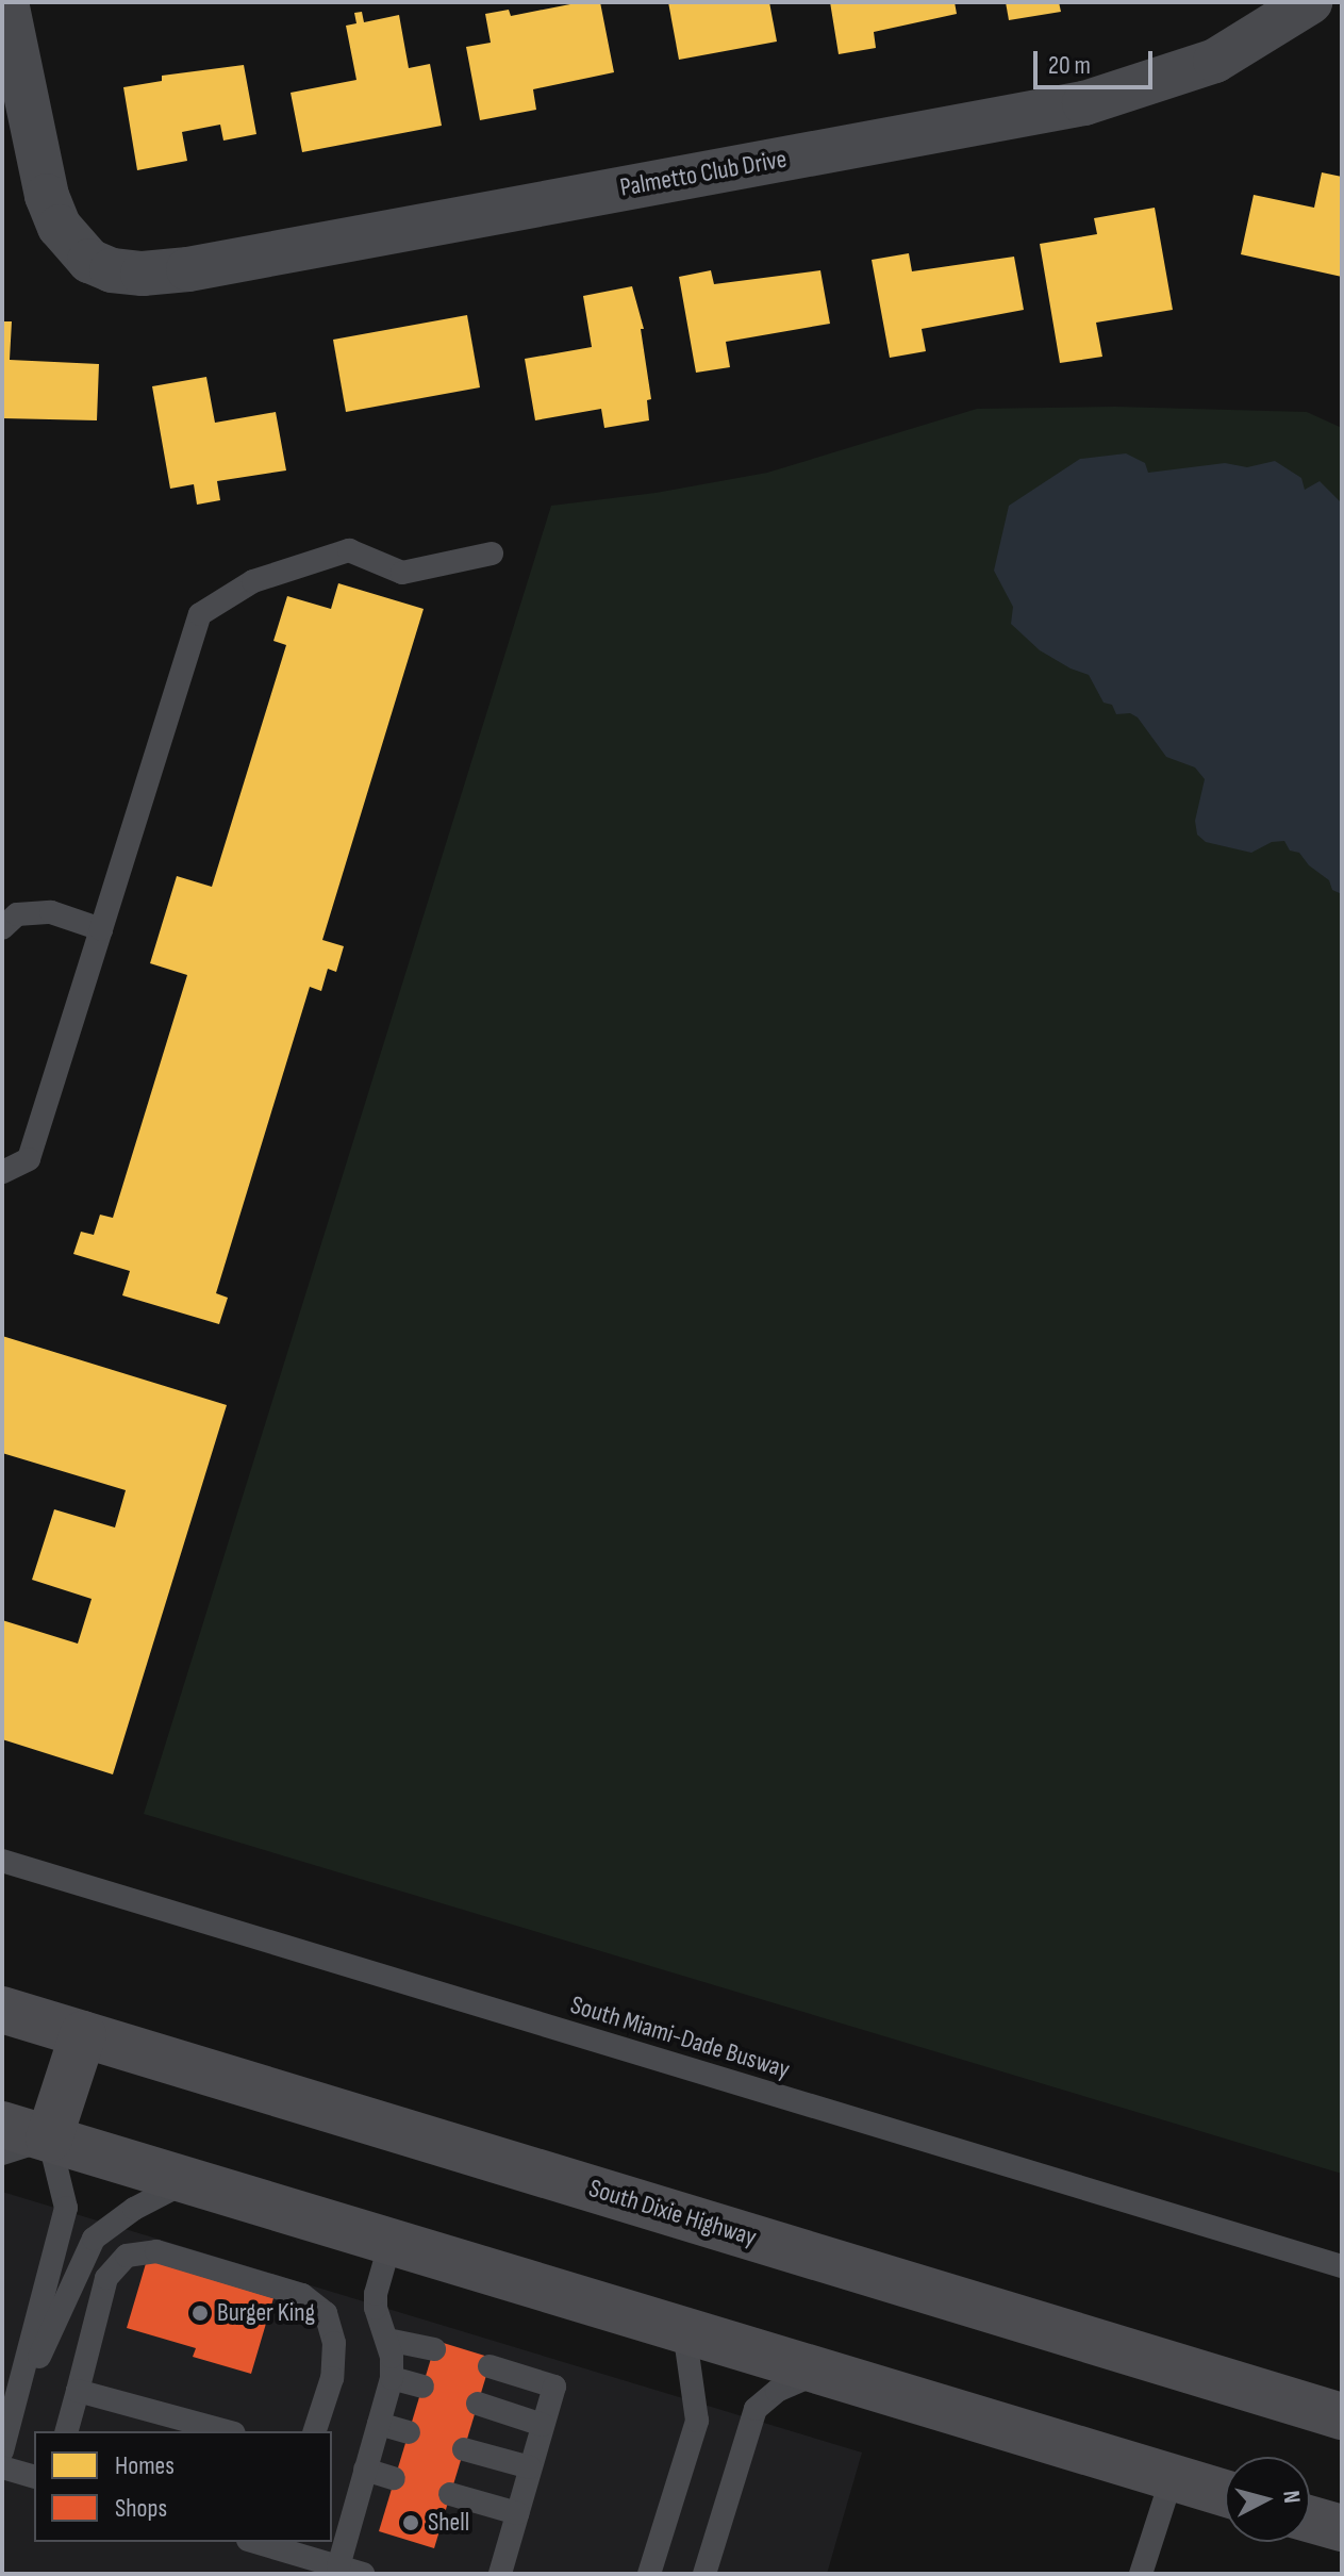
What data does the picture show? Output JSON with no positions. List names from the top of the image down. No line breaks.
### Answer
{"streets":{"highway":["South Dixie Highway"],"street":["Palmetto Club Drive"],"lane":["South Miami-Dade Busway"]},"places":["Burger King","Shell"],"legend":["Homes","Shops"],"scale_bar":"20 m","north":"right"}
